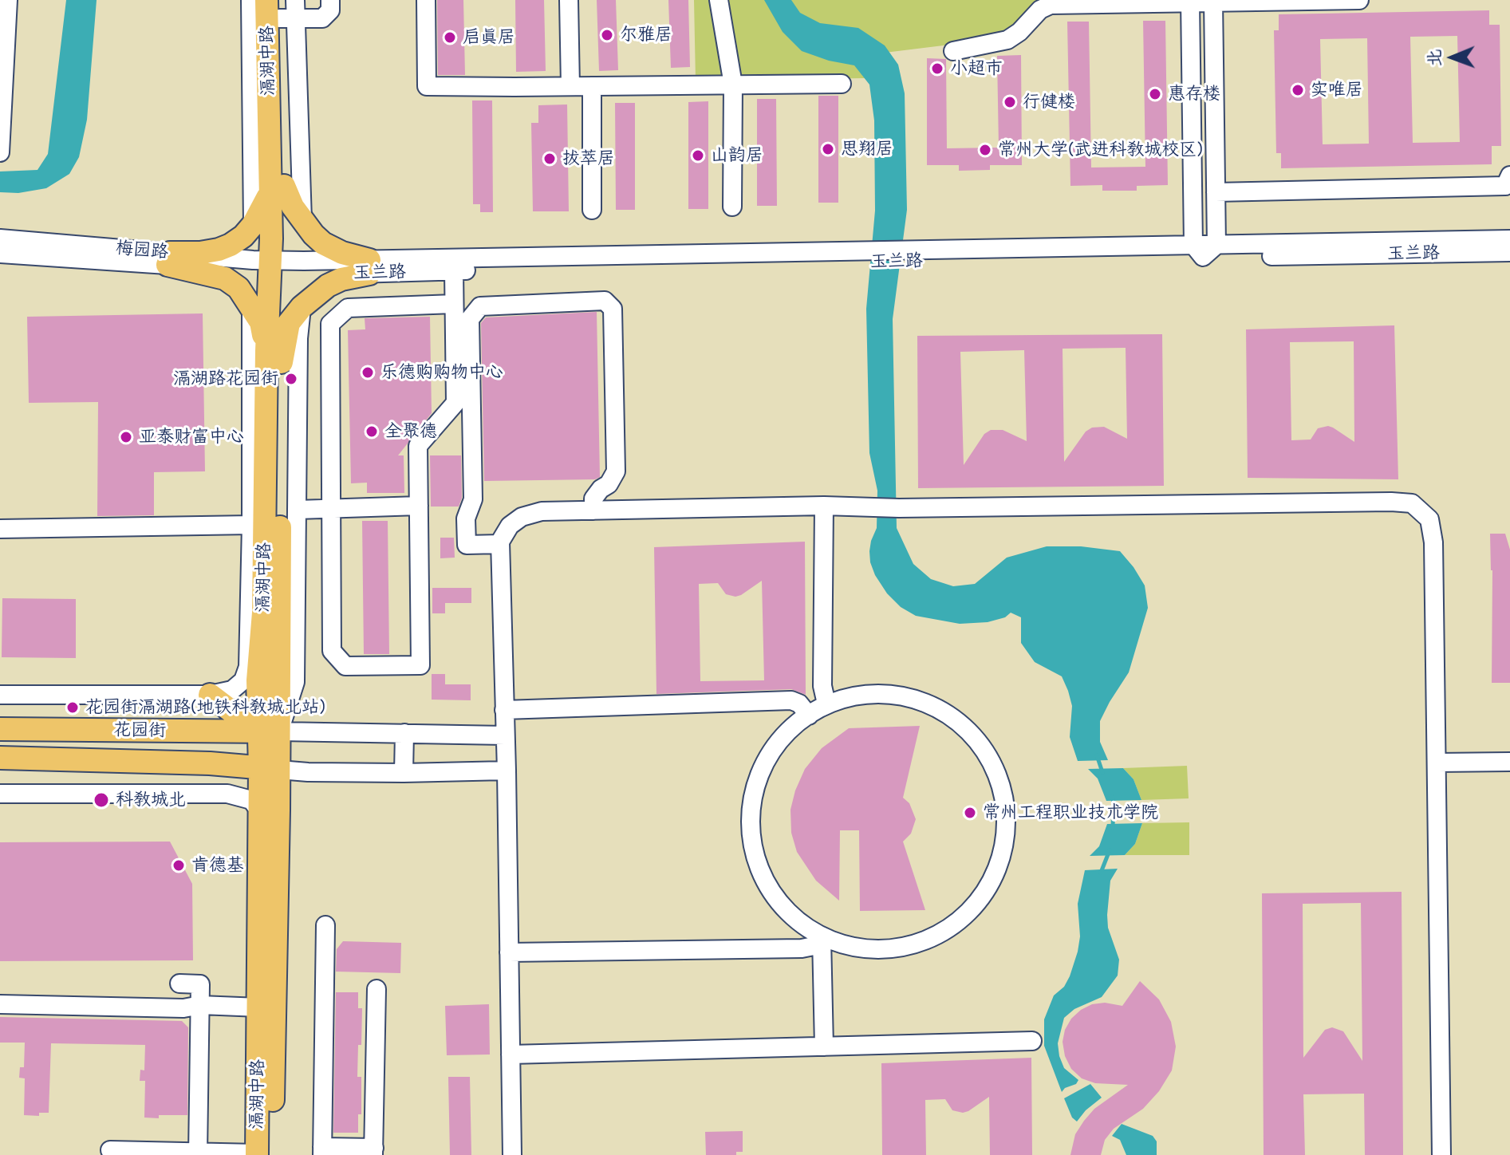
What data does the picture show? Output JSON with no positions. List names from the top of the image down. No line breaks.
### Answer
{"streets":{"main road":["滆湖中路","花园街"],"street":["梅园路","玉兰路"]},"crossings":[["滆湖中路","梅园路"],["滆湖中路","玉兰路"],["滆湖中路","花园街"],["梅园路","玉兰路"]],"places":["尔雅居","启真居","小超市","实唯居","惠存楼","行健楼","思翔居","常州大学(武进科教城校区)","山韵居","拔萃居","乐德购购物中心","滆湖路花园街","全聚德","亚泰财富中心","花园街滆湖路(地铁科教城北站)","科教城北","常州工程职业技术学院","肯德基"],"north":"left"}
